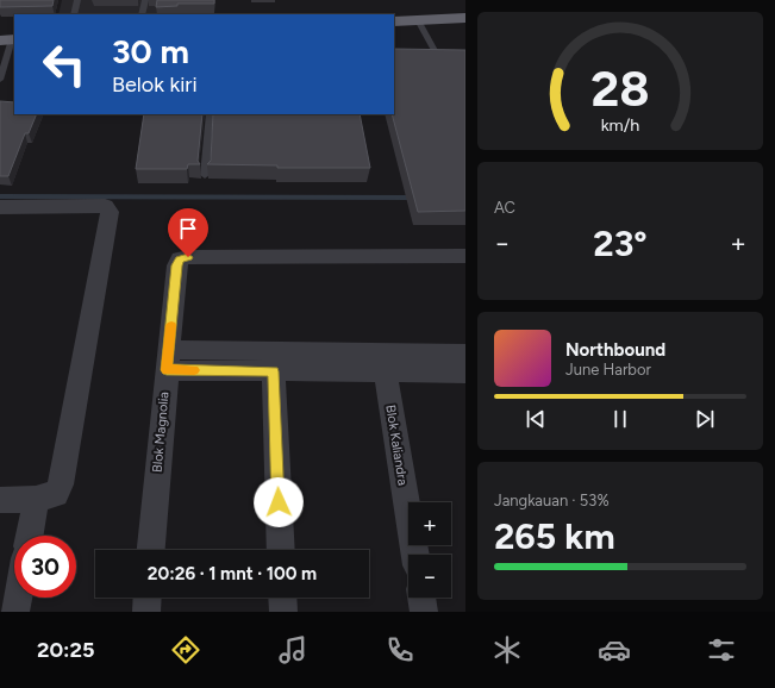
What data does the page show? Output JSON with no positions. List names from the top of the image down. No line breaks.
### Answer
{"streets":{"street":["Blok Magnolia","Blok Kaliandra"]},"page":{"turn":["30 m","Belok kiri"],"tile":["AC",["Jangkauan · 53%","265 km"]],"heat":["−","23°","+"],"song":["Northbound","June Harbor"],"map_buttons":["+","−"],"limit":"30","trip":"20:26 · 1 mnt · 100 m","tabs":"20:25","gauge":["28","km/h"]}}
